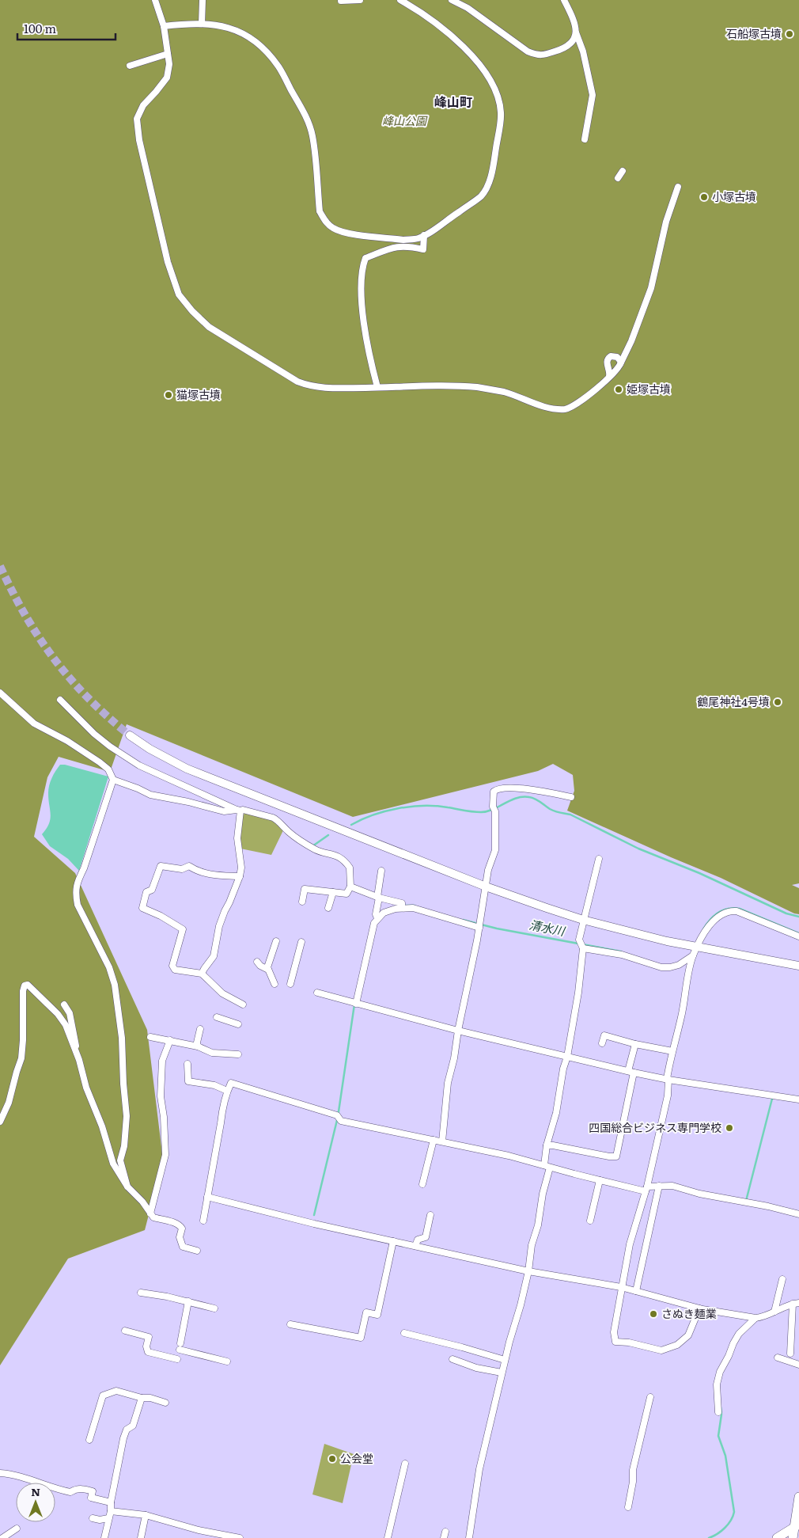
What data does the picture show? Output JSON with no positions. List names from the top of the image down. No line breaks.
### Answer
{"districts":["峰山町"],"water":["清水川"],"parks":["峰山公園"],"places":["石船塚古墳","小塚古墳","姫塚古墳","猫塚古墳","鶴尾神社4号墳","四国総合ビジネス専門学校","さぬき麺業","公会堂"],"scale_bar":"100 m","north":"top"}
